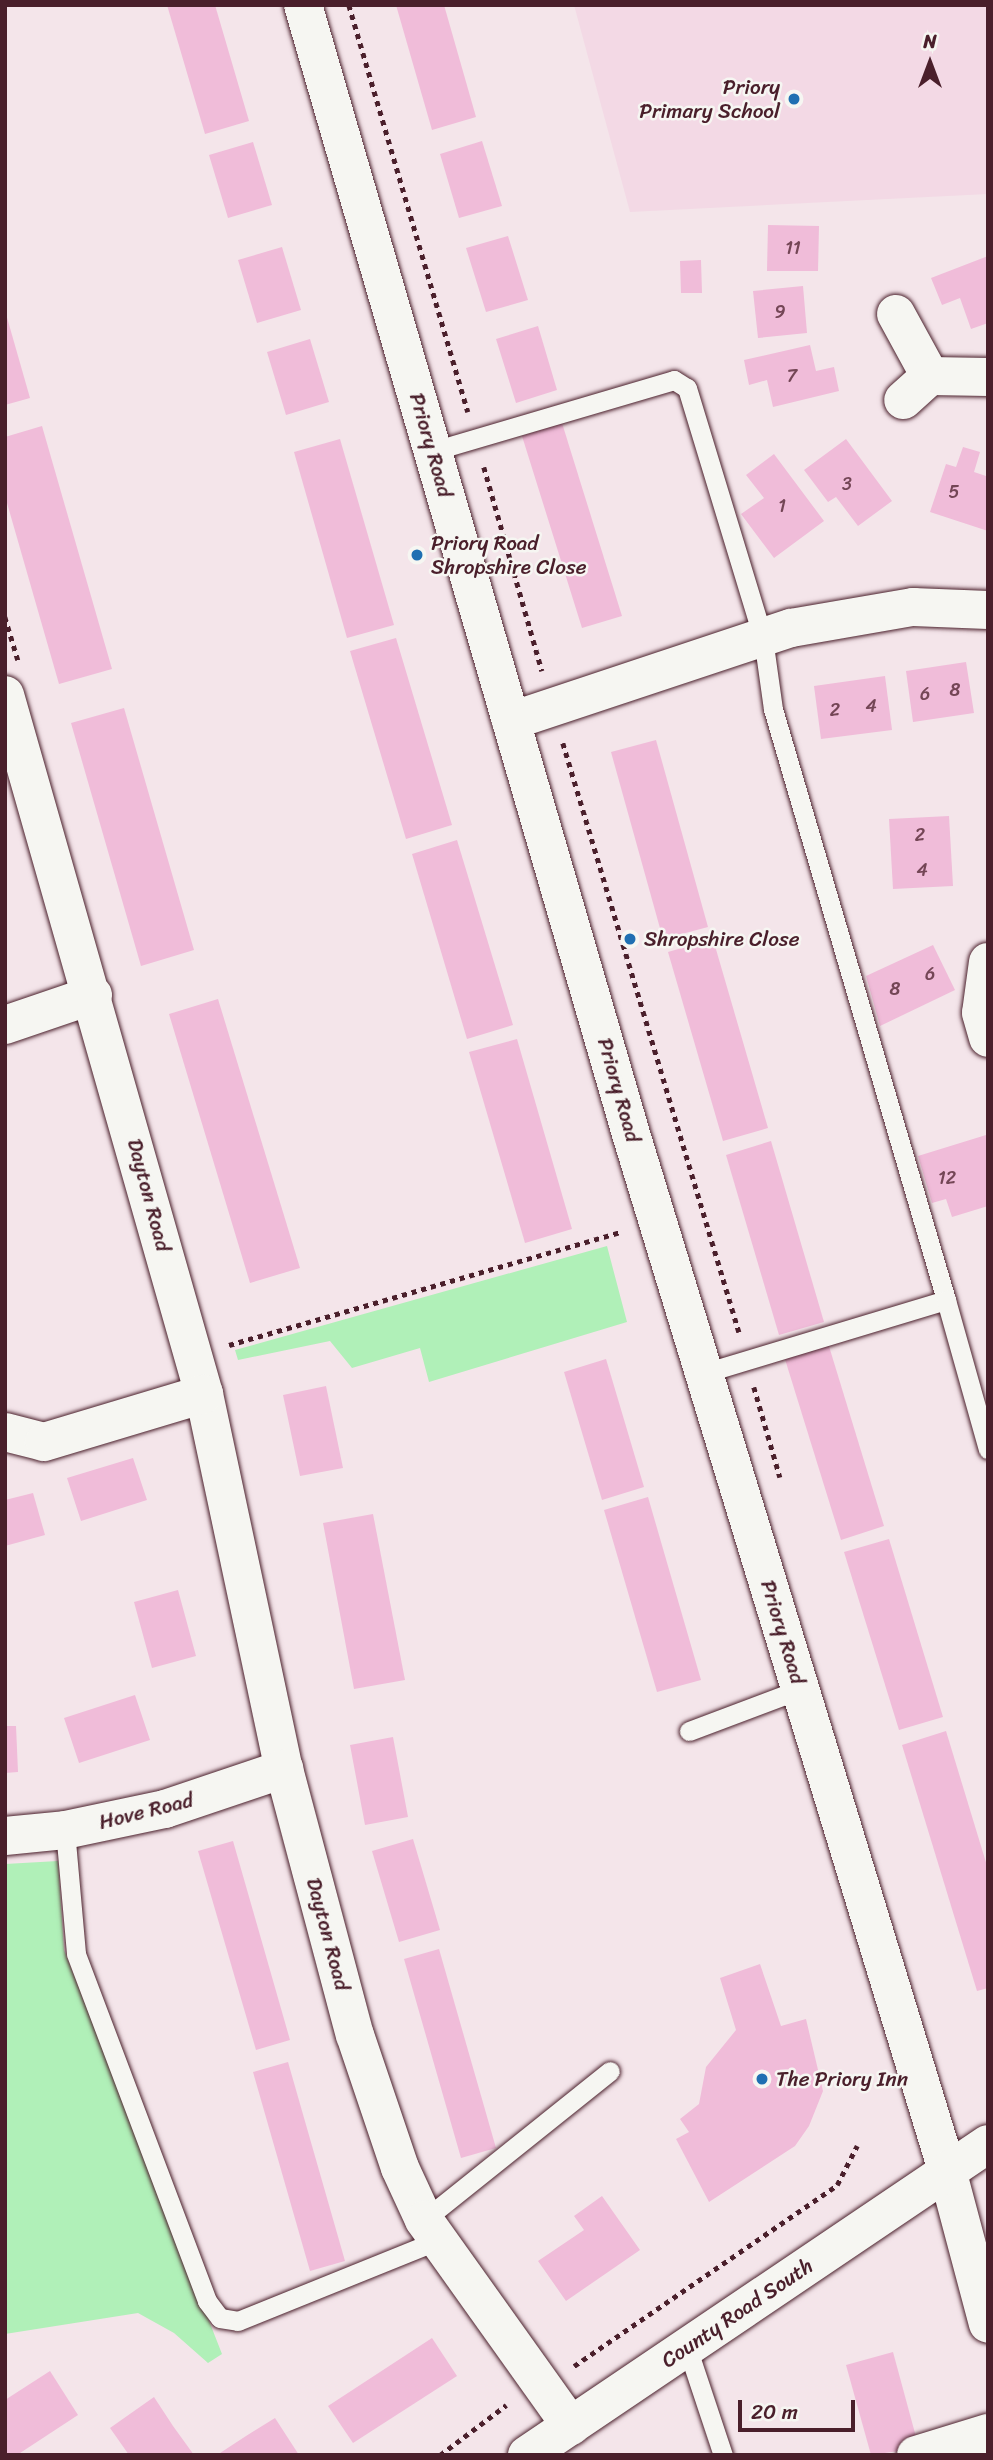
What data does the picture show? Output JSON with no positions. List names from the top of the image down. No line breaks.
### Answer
{"streets":{"street":["Priory Road","Dayton Road","Hove Road","County Road South"]},"crossings":[["Priory Road","County Road South"],["Dayton Road","Hove Road"],["Dayton Road","County Road South"]],"places":["Priory Primary School","Priory Road Shropshire Close","Shropshire Close","The Priory Inn"],"house_numbers":["11","9","7","3","5","1","8","6","4","2","2","4","6","8","12"],"scale_bar":"20 m","north":"top"}
